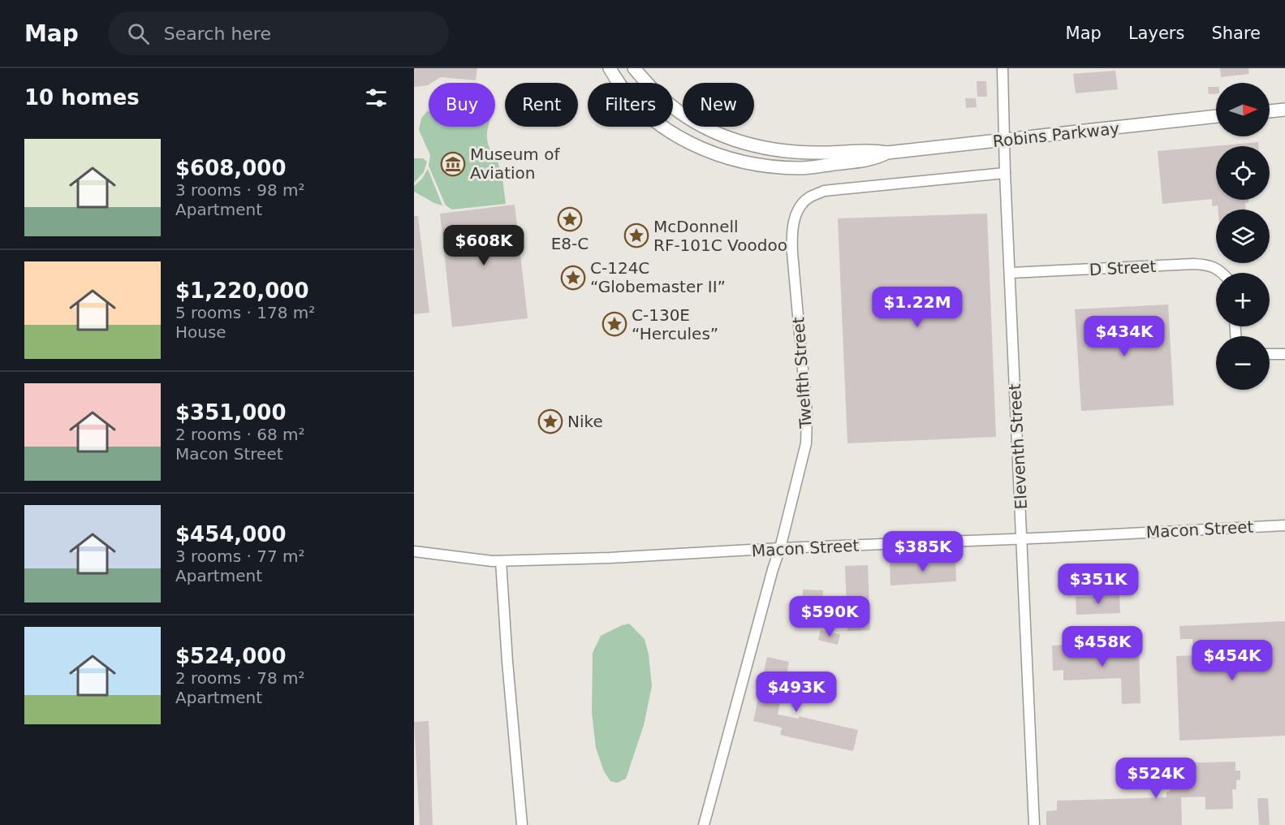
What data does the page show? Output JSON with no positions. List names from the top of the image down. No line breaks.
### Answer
{"streets":{"street":["Robins Parkway","D Street","Twelfth Street","Eleventh Street","Macon Street"]},"crossings":[["Robins Parkway","Eleventh Street"],["D Street","Eleventh Street"],["Twelfth Street","Eleventh Street"],["Twelfth Street","Macon Street"],["Eleventh Street","Macon Street"]],"places":{"museum":["Museum of Aviation"],"place":["E8-C","McDonnell RF-101C Voodoo","C-124C “Globemaster II”","C-130E “Hercules”","Nike"]},"north":"right","page":{"header":"Map","search":"Search here","nav":["Map","Layers","Share"],"heading":"10 homes","map_buttons":["+","−"],"chip":["Buy","Rent","Filters","New"],"list":[{"name":"$608,000","note":"3 rooms · 98 m² · Apartment"},{"name":"$1,220,000","note":"5 rooms · 178 m² · House"},{"name":"$351,000","note":"2 rooms · 68 m² · Macon Street"},{"name":"$454,000","note":"3 rooms · 77 m² · Apartment"},{"name":"$524,000","note":"2 rooms · 78 m² · Apartment"}],"price":["$608K","$1.22M","$434K","$385K","$351K","$590K","$458K","$454K","$493K","$524K"]}}
